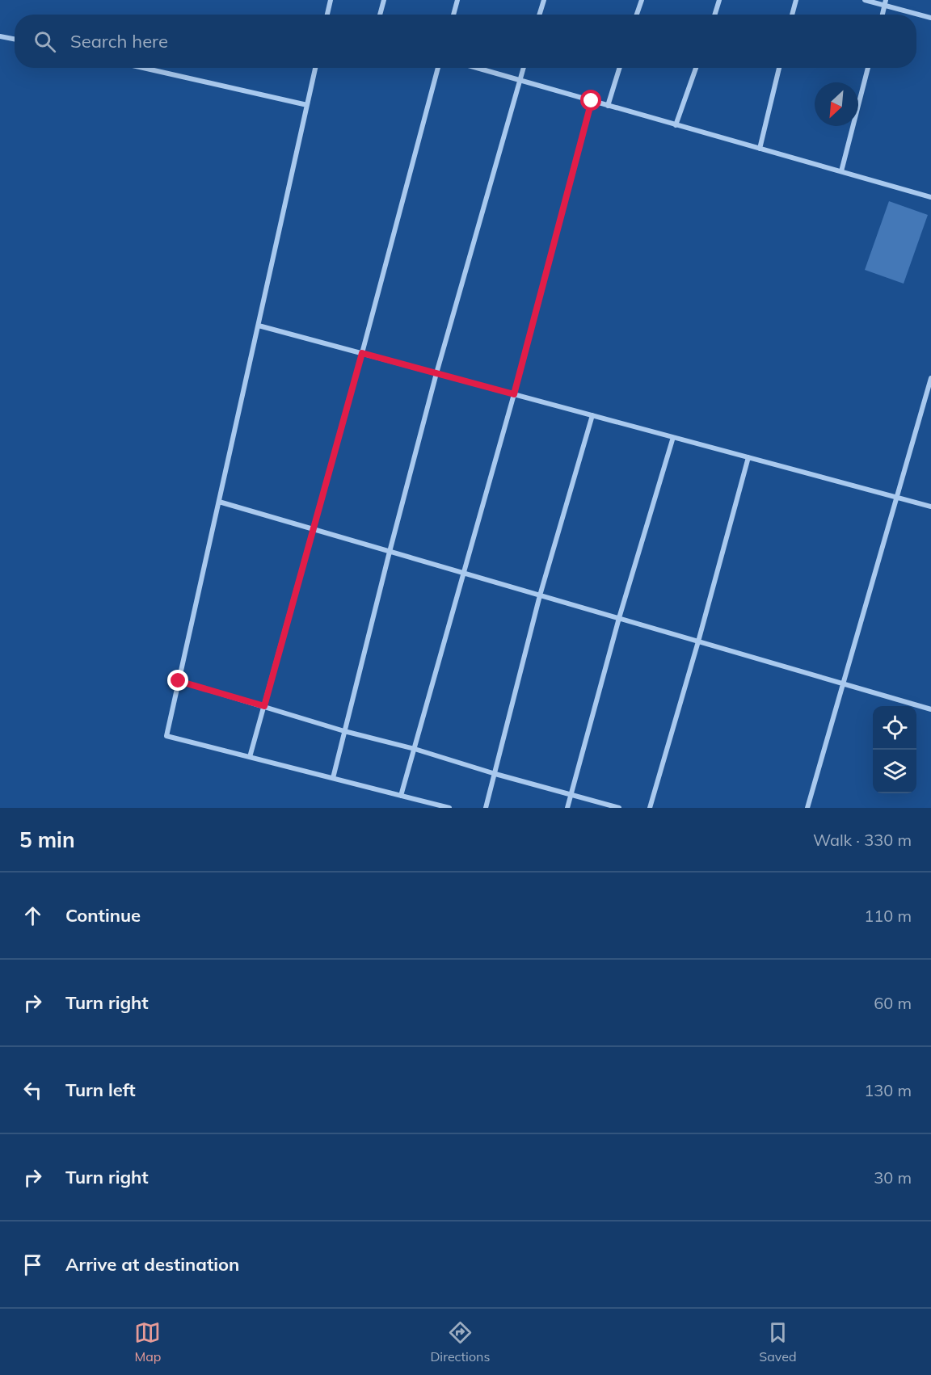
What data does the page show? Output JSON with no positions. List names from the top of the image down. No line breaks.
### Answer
{"north":"bottom left","page":{"search":"Search here","heading":["5 min","Walk · 330 m"],"list":[["Continue","110 m"],["Turn right","60 m"],["Turn left","130 m"],["Turn right","30 m"],"Arrive at destination"],"nav":["Map","Directions","Saved"]}}
